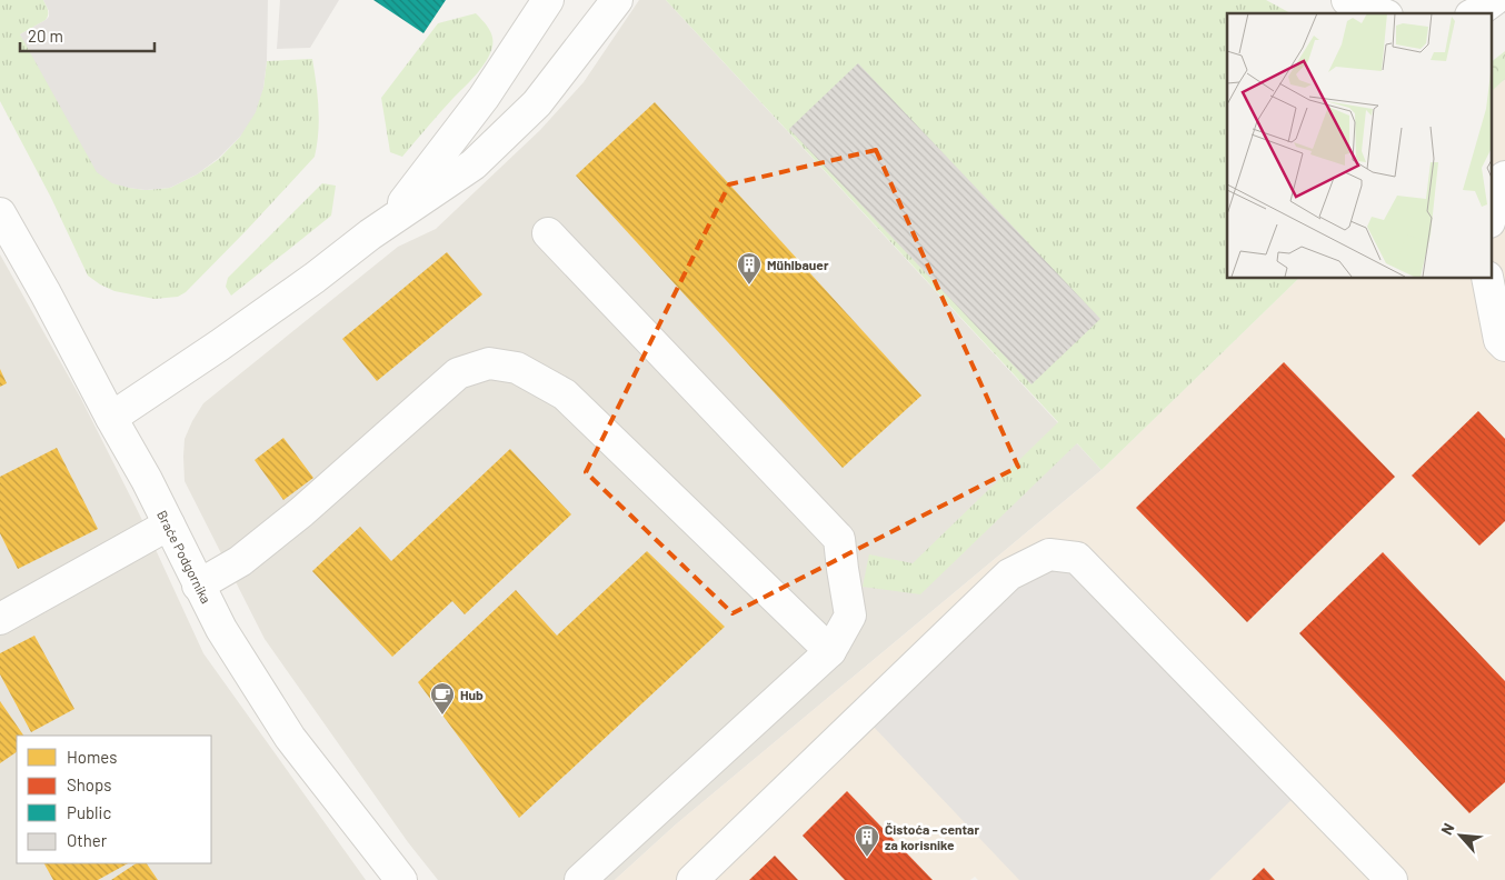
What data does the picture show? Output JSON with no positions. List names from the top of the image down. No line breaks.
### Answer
{"streets":{"street":["Braće Podgornika"]},"places":{"building":["Mühlbauer","Čistoća - centar za korisnike"],"cafe":["Hub"]},"legend":["Homes","Shops","Public","Other"],"scale_bar":"20 m","north":"top left"}
